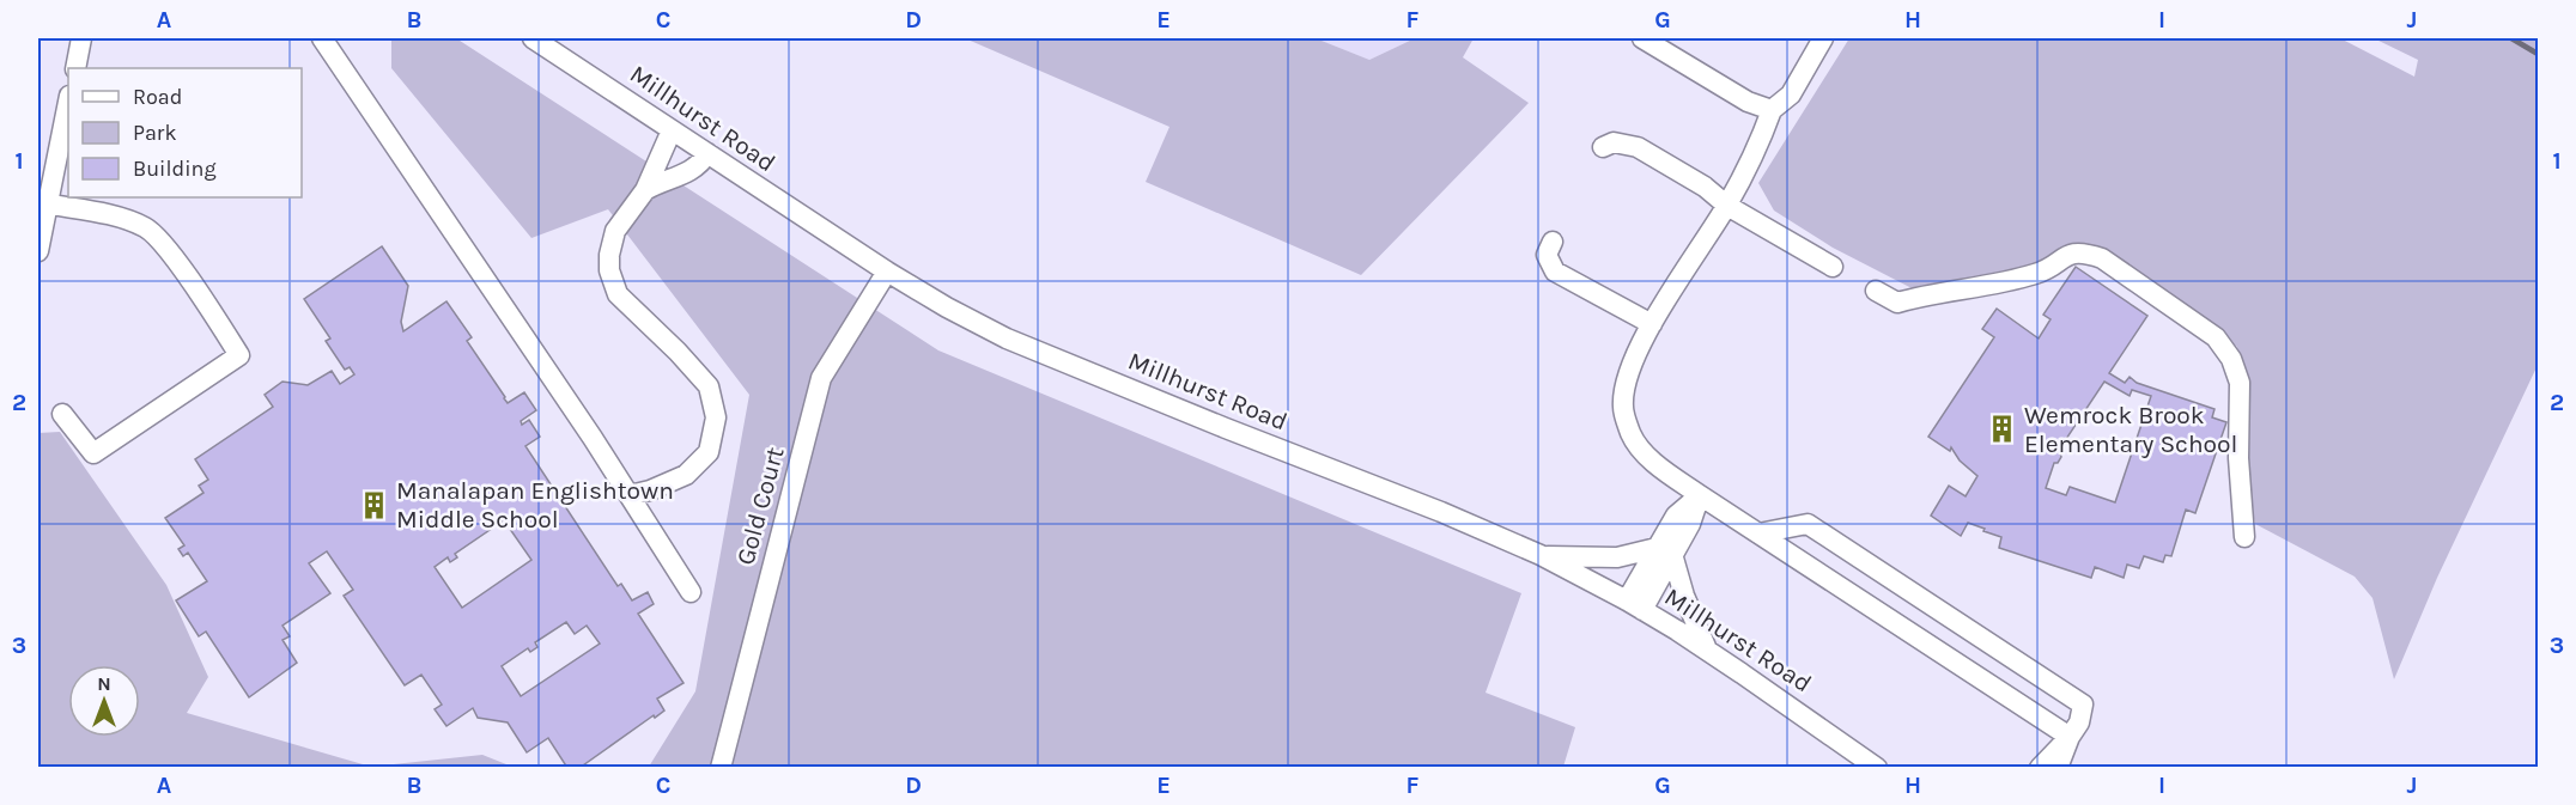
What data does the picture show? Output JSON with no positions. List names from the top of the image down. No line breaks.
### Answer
{"streets":{"street":["Millhurst Road","Gold Court"]},"crossings":[["Millhurst Road","Gold Court"]],"places":{"building":["Wemrock Brook Elementary School","Manalapan Englishtown Middle School"]},"legend":["Road","Park","Building"],"north":"top","grid":{"columns":["A","B","C","D","E","F","G","H","I","J"],"rows":["1","2","3"]}}
